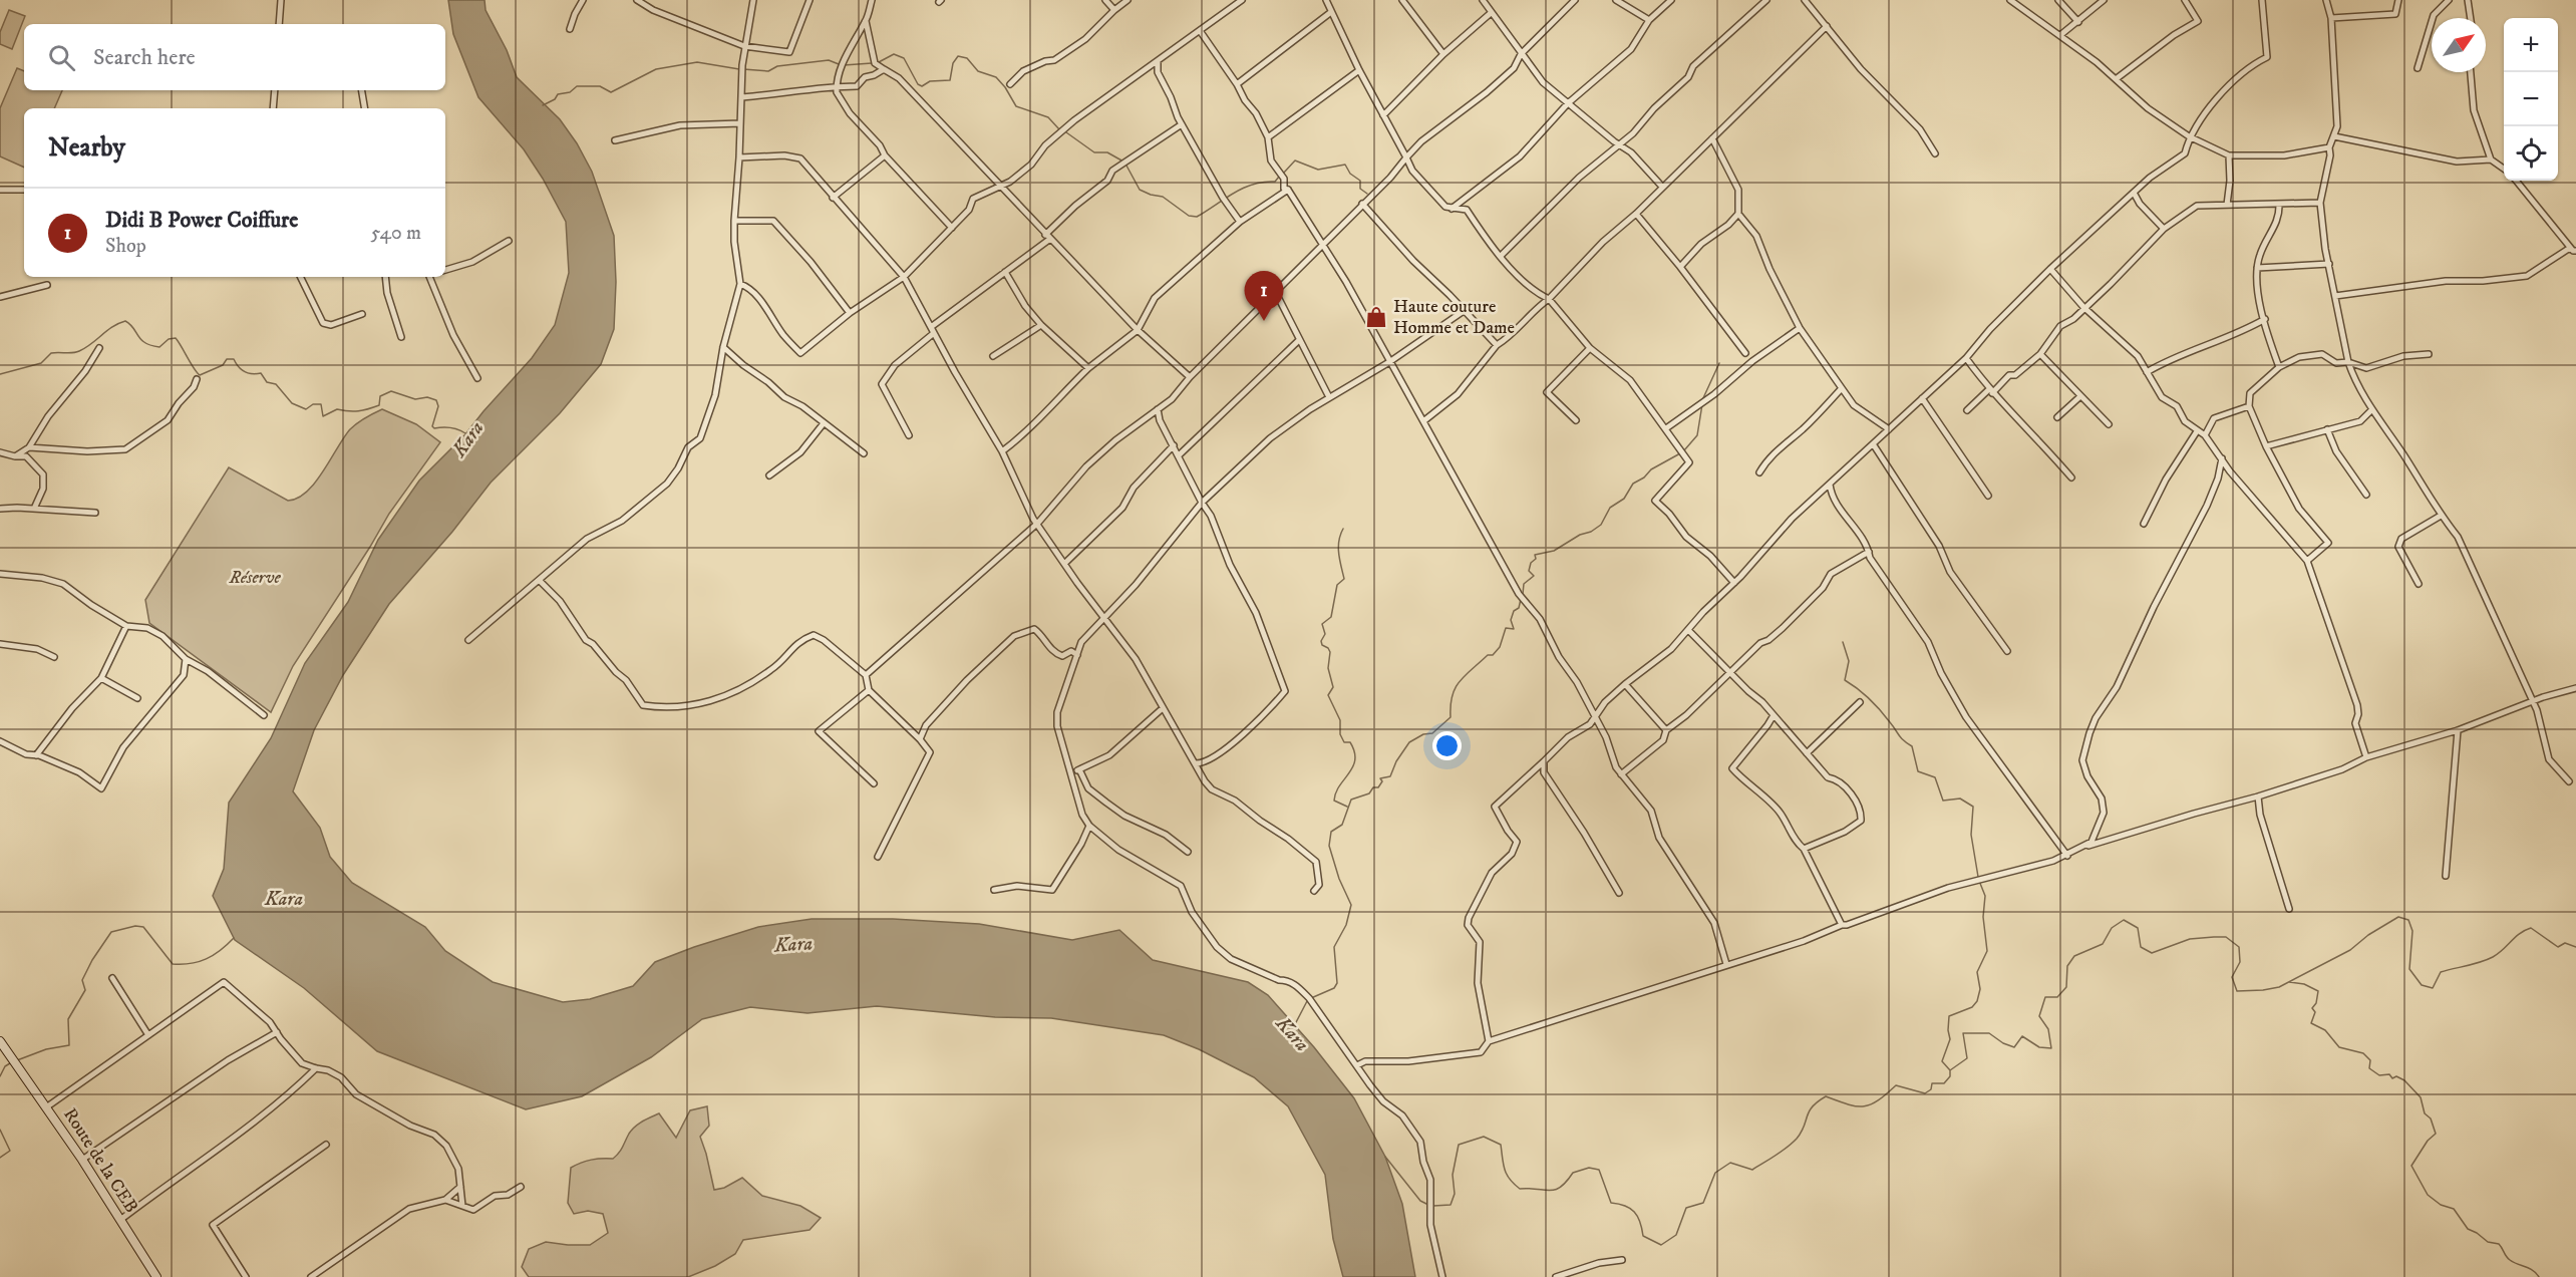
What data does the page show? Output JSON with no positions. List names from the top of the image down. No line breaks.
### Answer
{"streets":{"main road":["Route de la CEB"]},"water":["Kara"],"parks":["Réserve"],"places":{"shop":["Haute couture Homme et Dame"]},"north":"top right","page":{"map_buttons":["+","−"],"search":"Search here","heading":"Nearby","list":[{"mark":"1","name":"Didi B Power Coiffure","note":"Shop","value":"540 m"}],"pins":"1"}}
